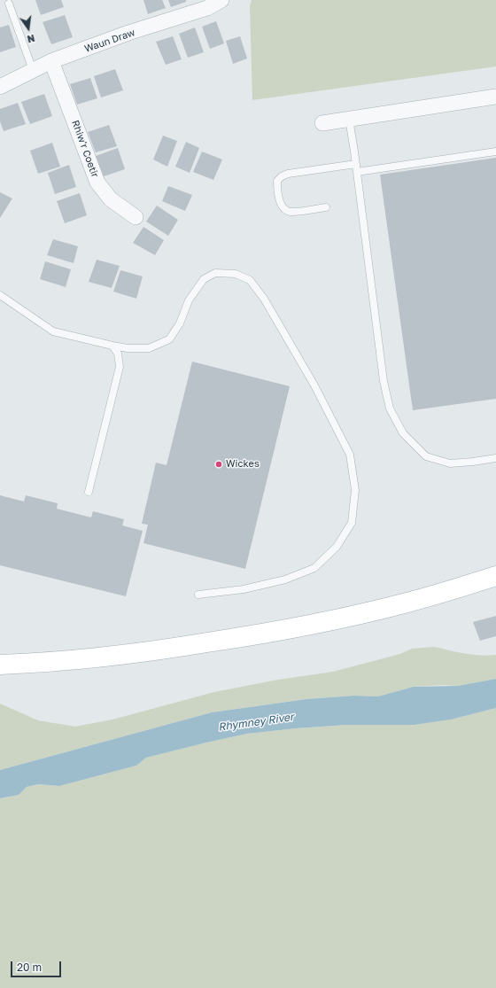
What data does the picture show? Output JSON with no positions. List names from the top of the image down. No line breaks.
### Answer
{"streets":{"street":["Waun Draw","Rhiw'r Coetir"]},"crossings":[["Waun Draw","Rhiw'r Coetir"]],"water":["Rhymney River"],"places":["Wickes"],"scale_bar":"20 m","north":"bottom"}
